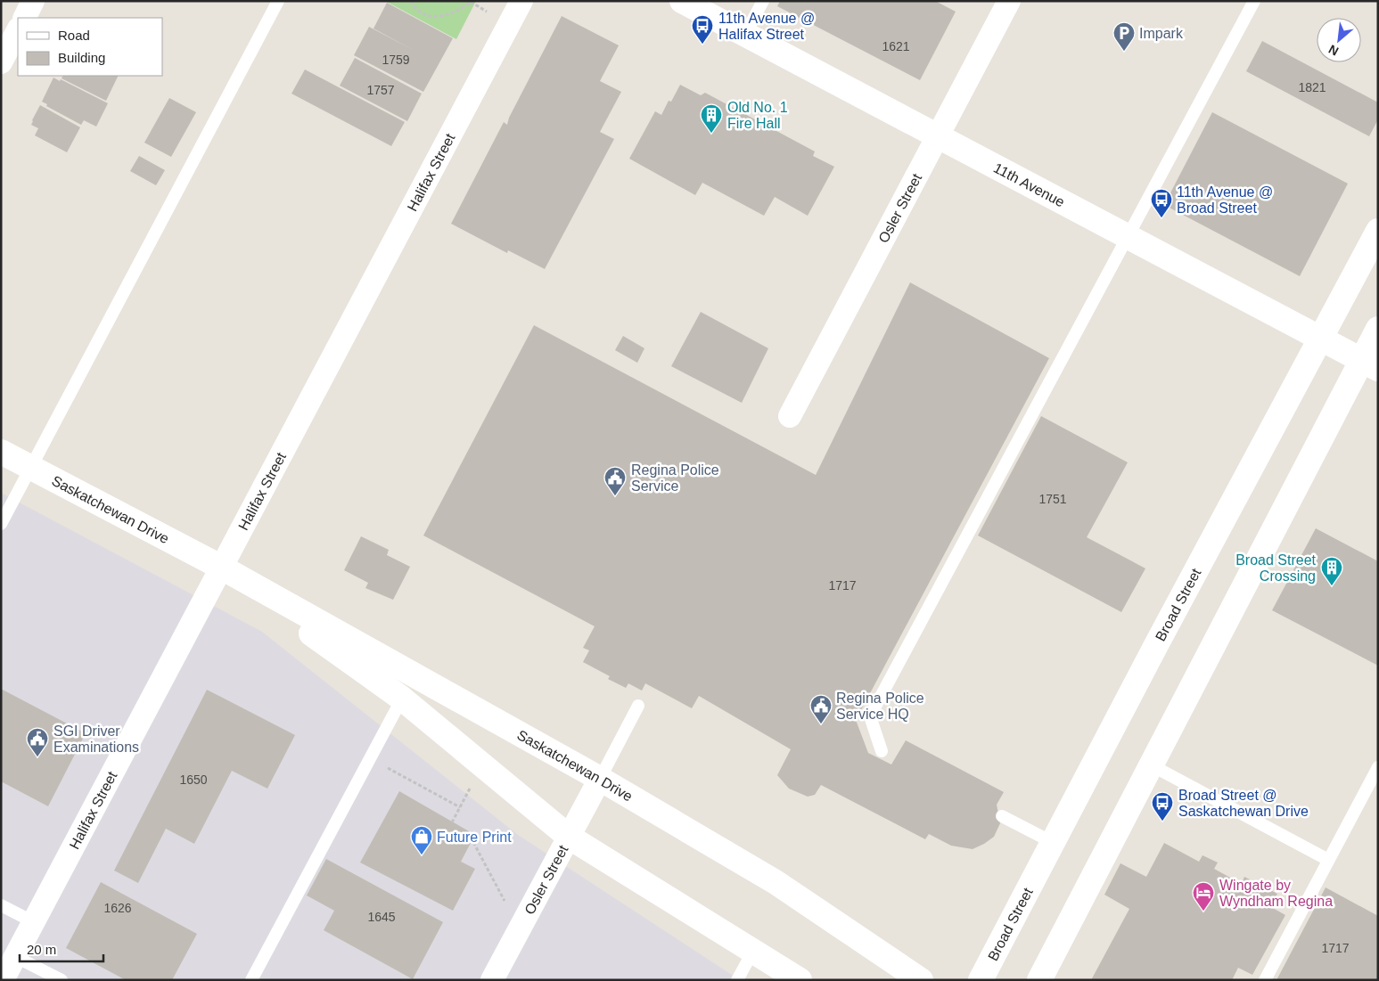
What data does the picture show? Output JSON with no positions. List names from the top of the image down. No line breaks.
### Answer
{"streets":{"main road":["11th Avenue","Saskatchewan Drive","Broad Street"],"street":["Halifax Street","Osler Street"]},"crossings":[["Halifax Street","Saskatchewan Drive"],["11th Avenue","Osler Street"],["11th Avenue","Broad Street"],["Osler Street","Saskatchewan Drive"]],"places":{"bus stop":["11th Avenue @ Halifax Street","11th Avenue @ Broad Street","Broad Street @ Saskatchewan Drive"],"parking":["Impark"],"building":["Old No. 1 Fire Hall","Broad Street Crossing"],"public building":["Regina Police Service","Regina Police Service HQ","SGI Driver Examinations"],"shop":["Future Print"],"hotel":["Wingate by Wyndham Regina"]},"house_numbers":["1621","1759","1821","1757","1751","1717","1650","1626","1645","1717"],"legend":["Road","Building"],"scale_bar":"20 m","north":"bottom left"}
